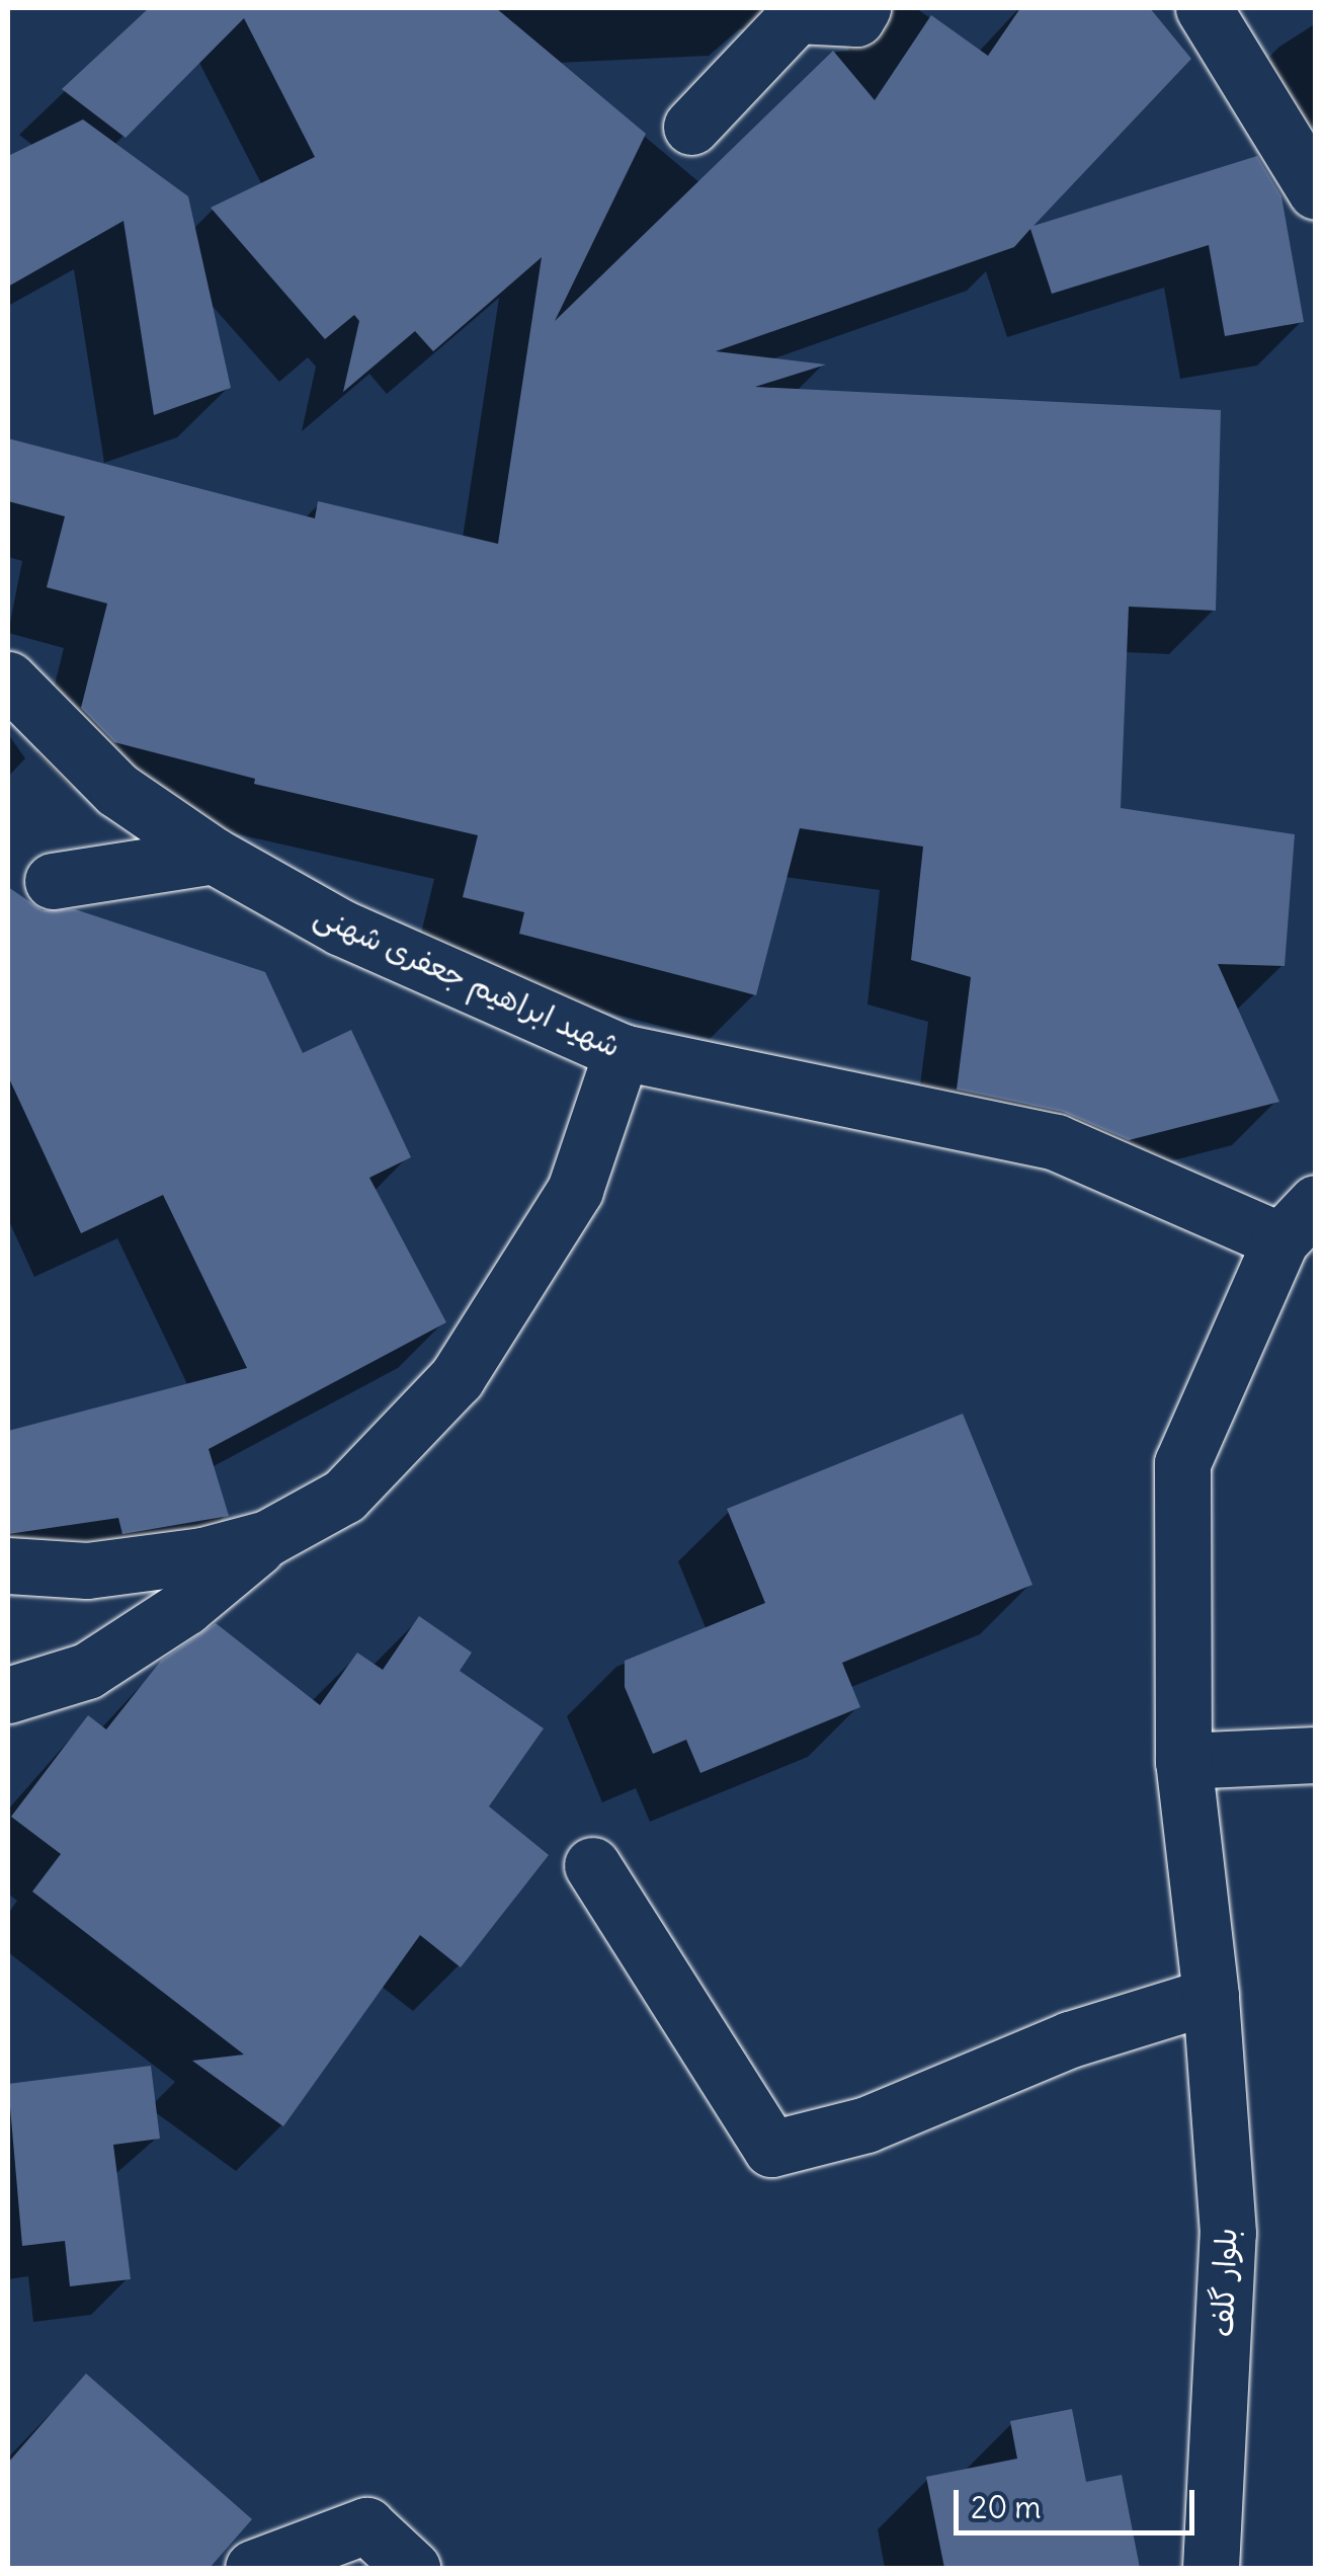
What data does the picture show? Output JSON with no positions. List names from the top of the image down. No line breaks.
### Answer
{"streets":{"street":["شهید ابراهیم جعفری شهنی","بلوار گلف"]},"crossings":[["شهید ابراهیم جعفری شهنی","بلوار گلف"]],"scale_bar":"20 m"}
